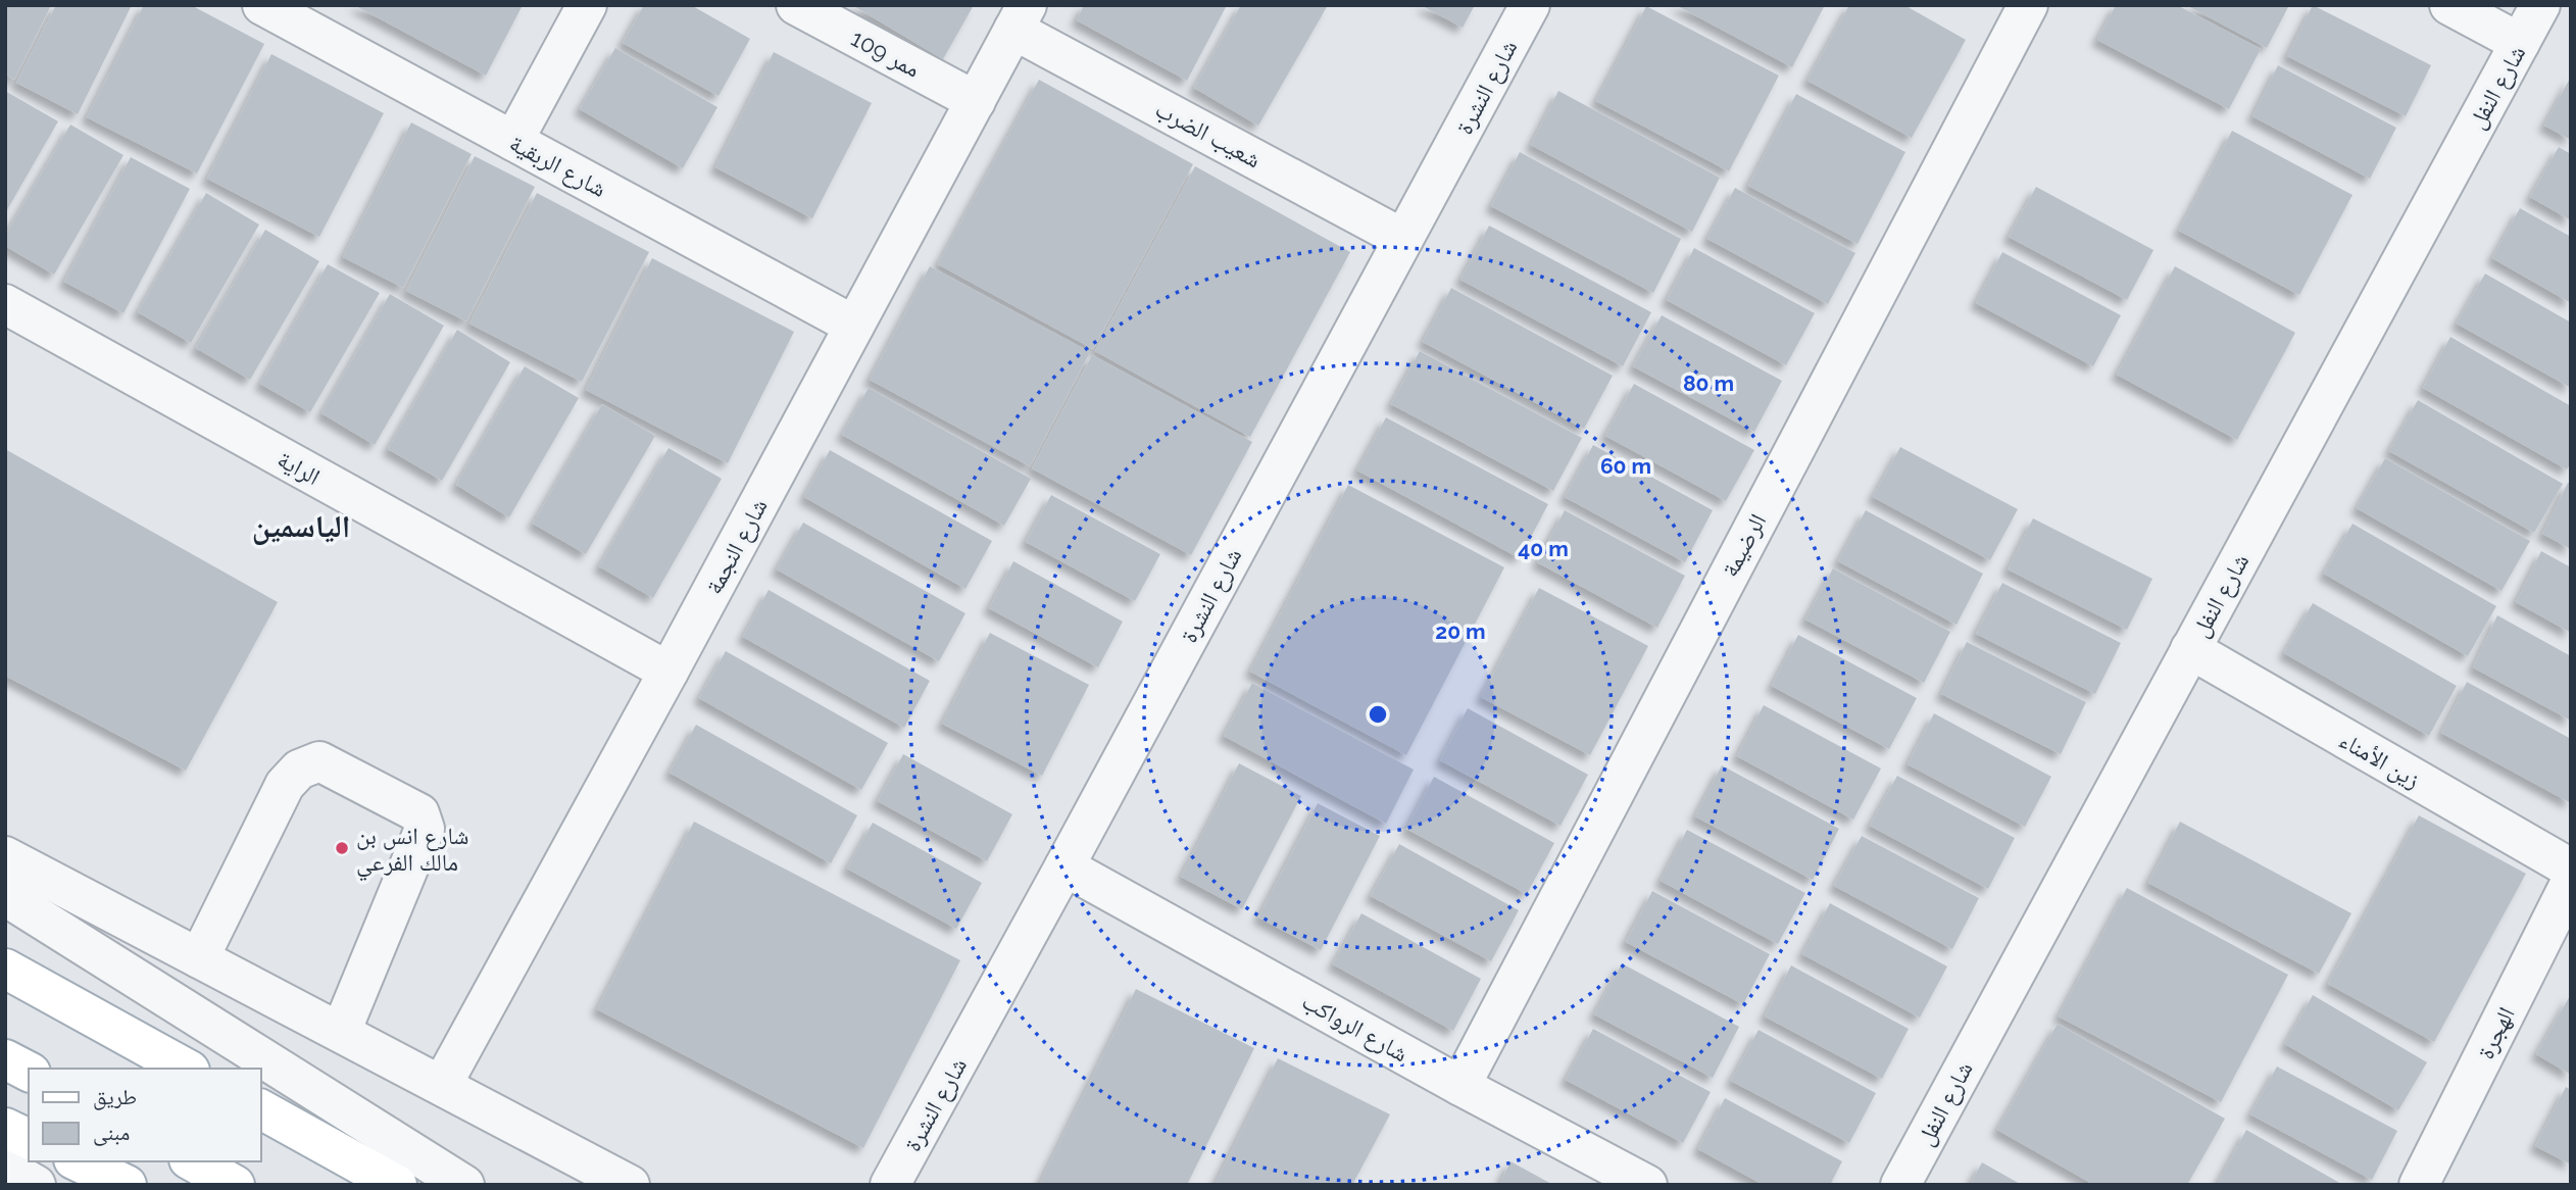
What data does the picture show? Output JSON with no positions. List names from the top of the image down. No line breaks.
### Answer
{"streets":{"street":["ممر 109","شارع النشرة","شارع النفل","شعيب الضرب","شارع الربقية","الراية","الرضيمة","شارع النجمة","زين الأمناء","شارع الرواكب","الهجرة"]},"crossings":[["ممر 109","شارع النجمة"],["شارع النشرة","شعيب الضرب"],["شارع النشرة","شارع الرواكب"],["شارع النفل","زين الأمناء"],["شعيب الضرب","شارع النجمة"],["شارع الربقية","شارع النجمة"],["الراية","شارع النجمة"],["الرضيمة","شارع الرواكب"]],"districts":["الياسمين"],"places":["شارع انس بن مالك الفرعي"],"legend":["طريق","مبنى"],"rings":["80 m","60 m","40 m","20 m"]}
